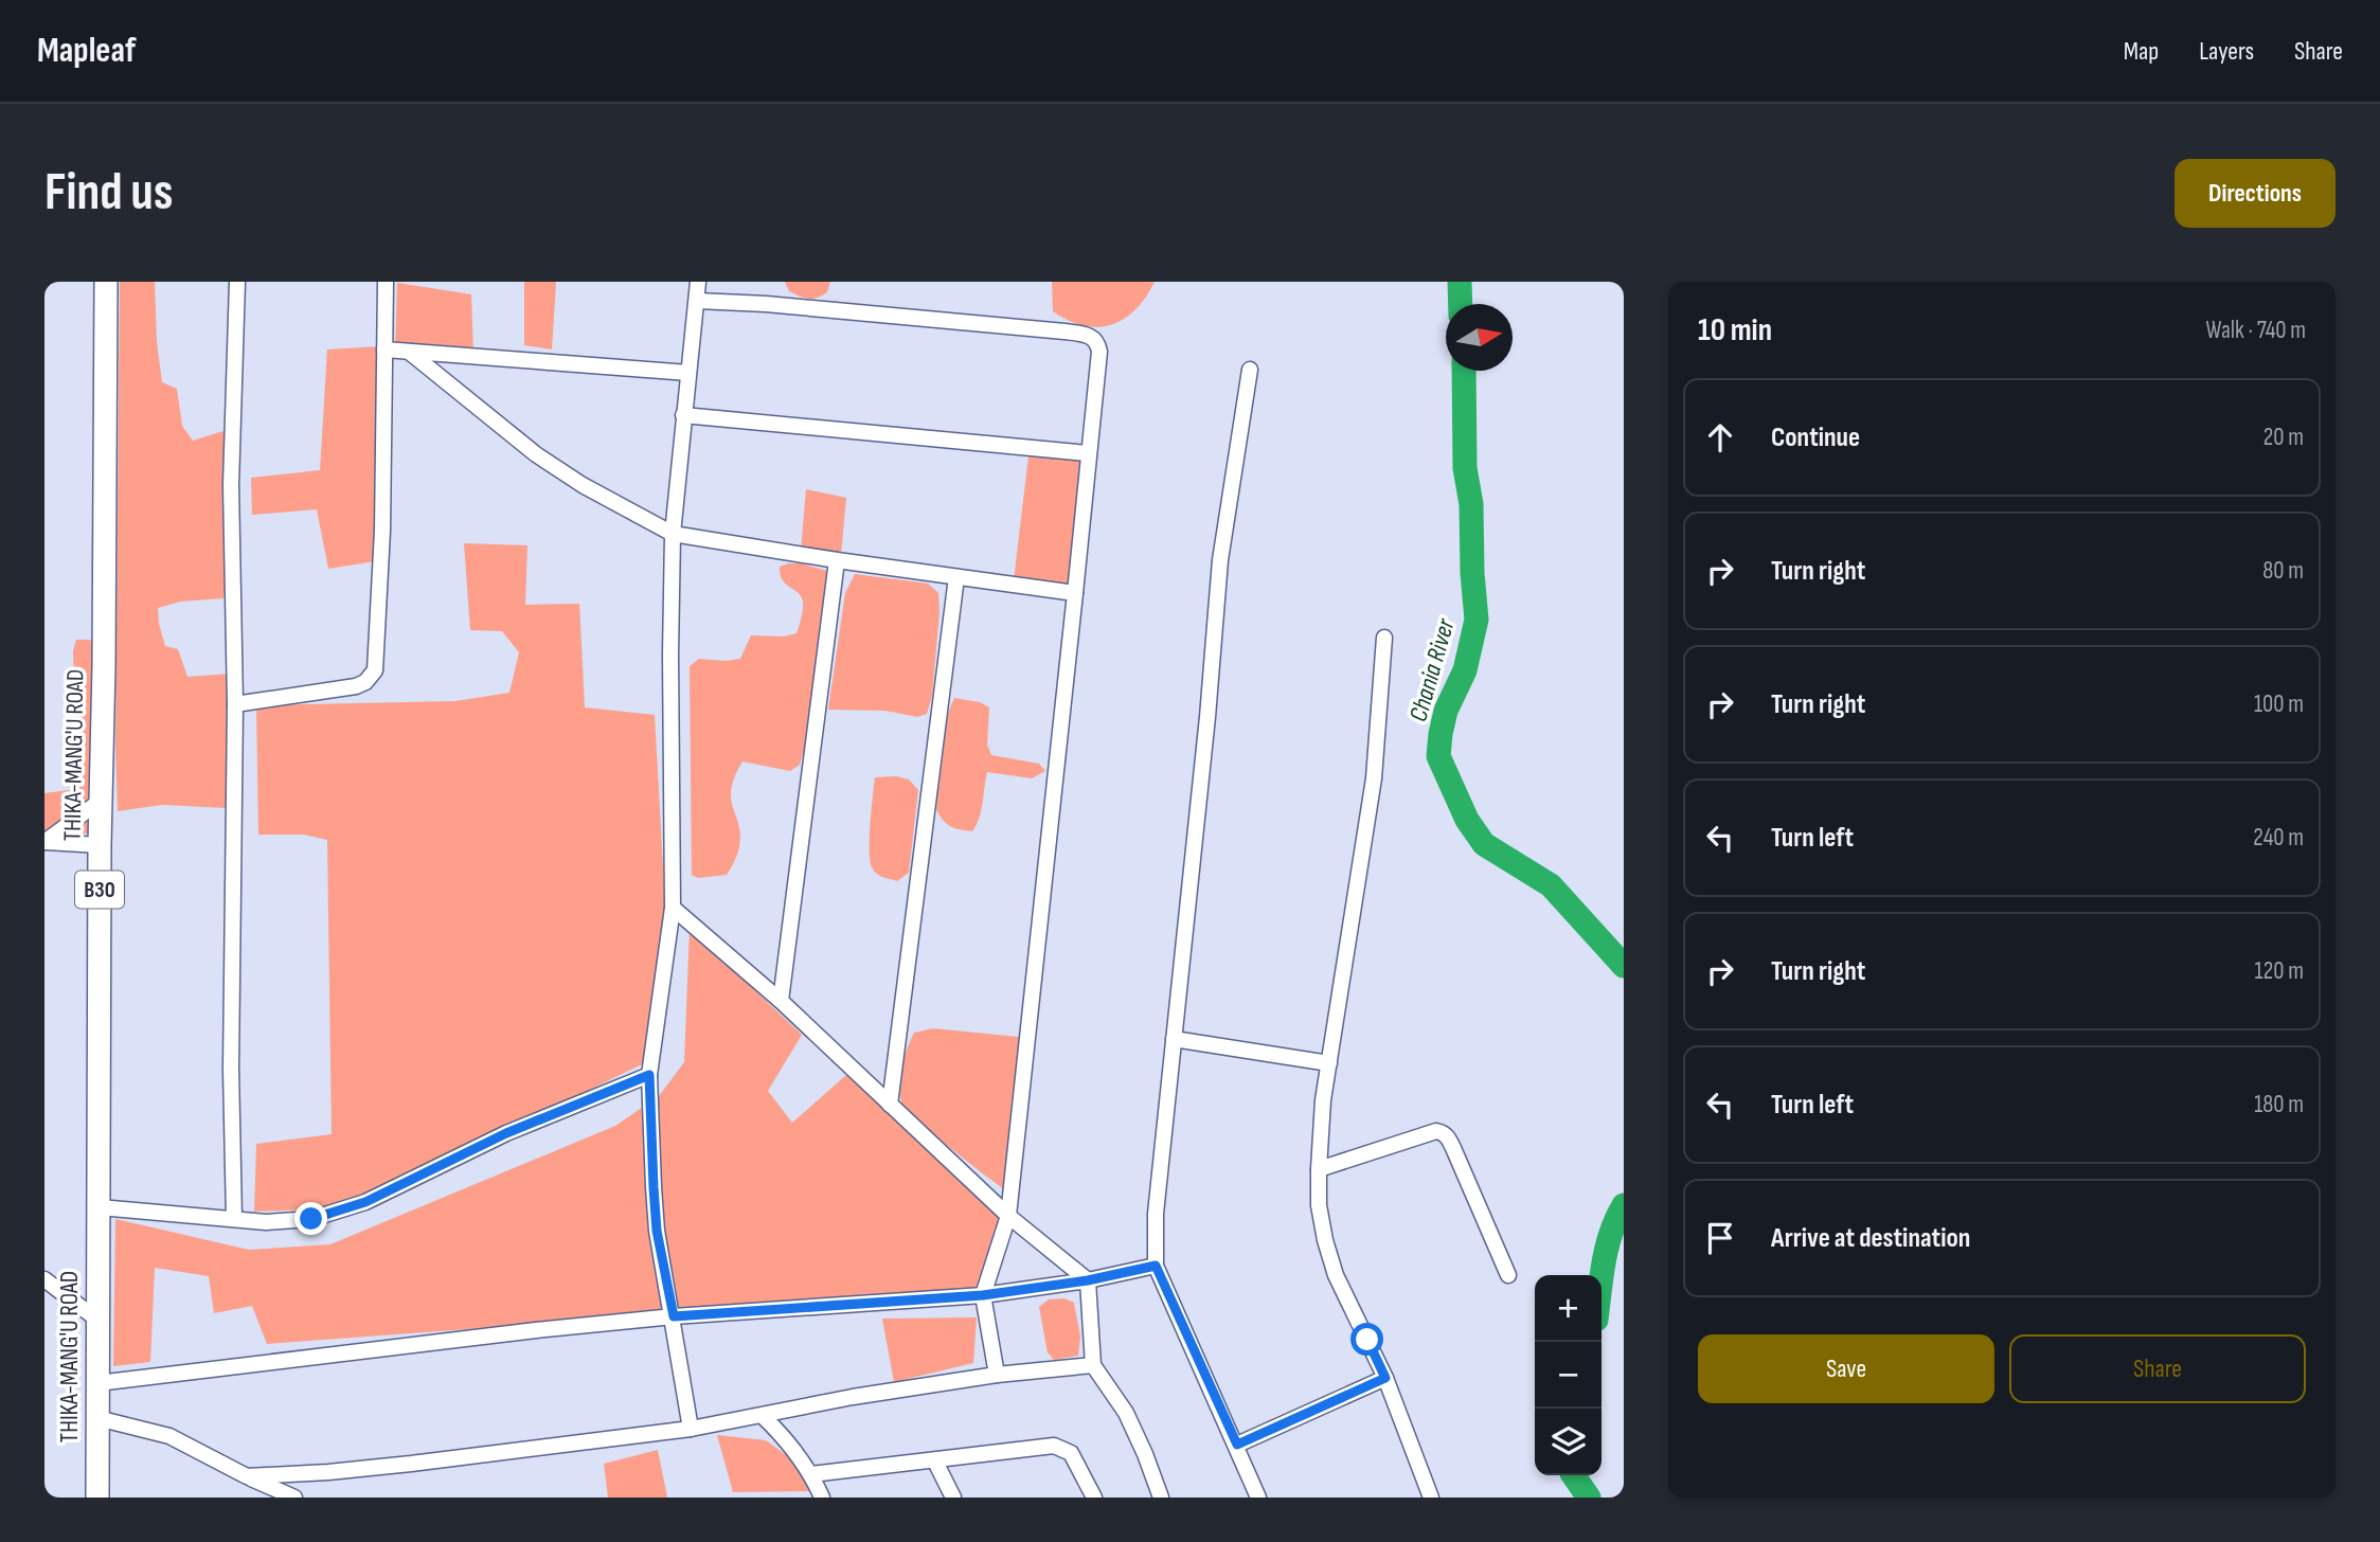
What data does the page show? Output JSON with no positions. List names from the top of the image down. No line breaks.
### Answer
{"streets":{"highway":["THIKA-MANG'U ROAD","B30"]},"water":["Chania River"],"north":"right","page":{"header":"Mapleaf","nav":["Map","Layers","Share"],"buttons":["Directions",["Save","Share"]],"title":"Find us","heading":["10 min","Walk · 740 m"],"list":[["Continue","20 m"],["Turn right","80 m"],["Turn right","100 m"],["Turn left","240 m"],["Turn right","120 m"],["Turn left","180 m"],"Arrive at destination"],"map_buttons":["+","−"]}}
